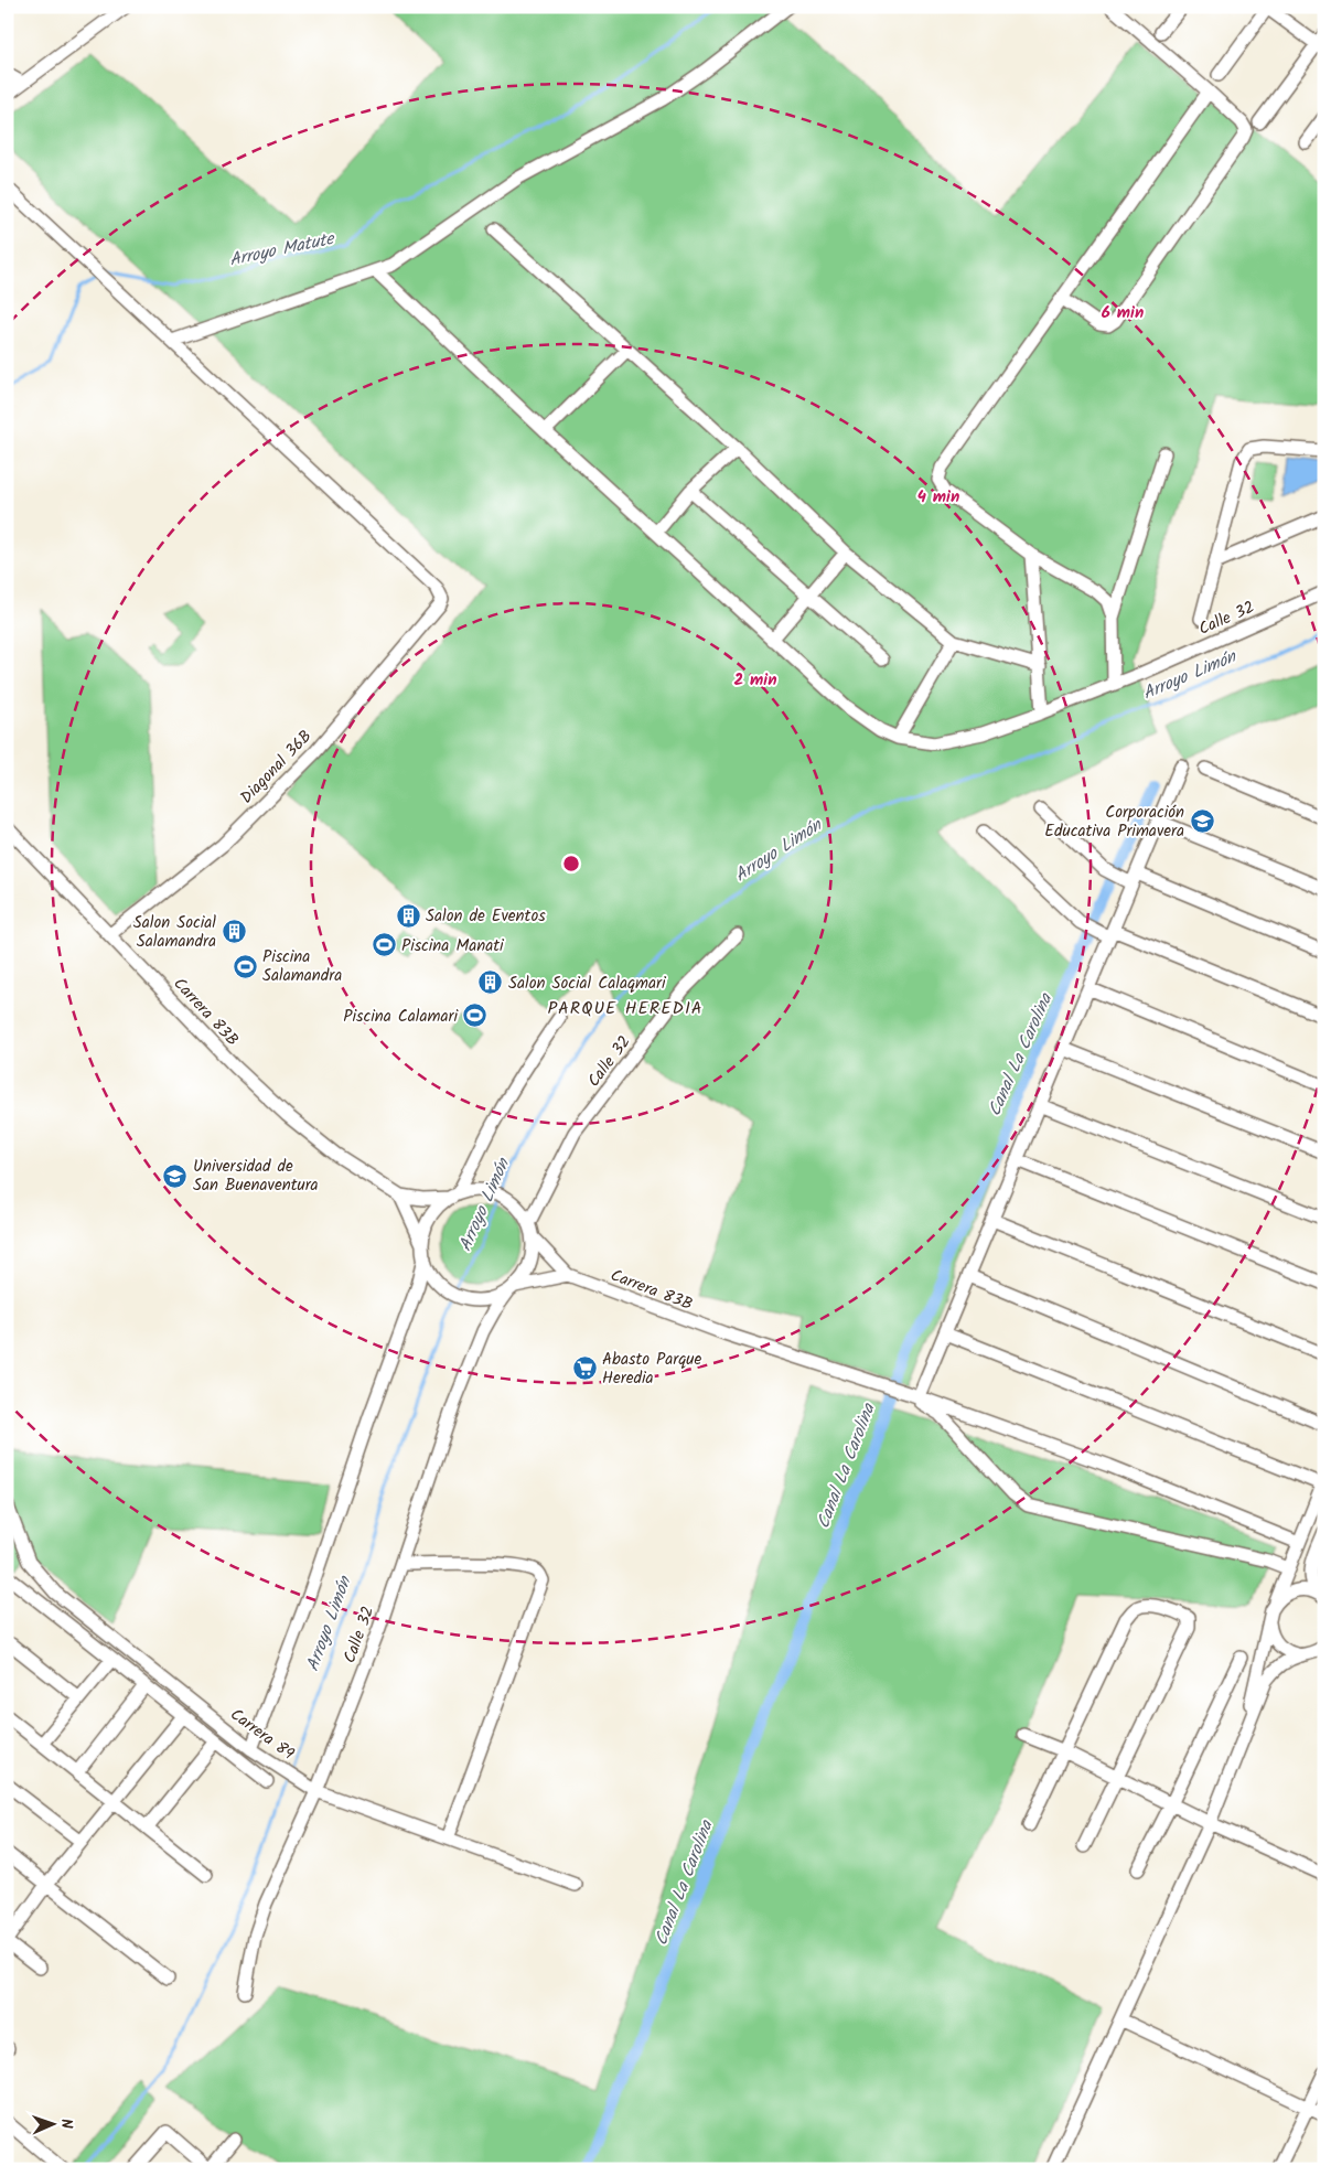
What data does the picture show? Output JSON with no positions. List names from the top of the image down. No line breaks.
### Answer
{"streets":{"street":["Calle 32","Diagonal 36B","Carrera 83B","Carrera 89"]},"crossings":[["Calle 32","Carrera 83B"],["Calle 32","Carrera 89"],["Diagonal 36B","Carrera 83B"]],"districts":["PARQUE HEREDIA"],"water":["Arroyo Matute","Arroyo Limón","Canal La Carolina"],"places":{"school or university":["Corporación Educativa Primavera","Universidad de San Buenaventura"],"building":["Salon de Eventos","Salon Social Salamandra","Salon Social Calaqmari"],"sports":["Piscina Manati","Piscina Salamandra","Piscina Calamari"],"supermarket":["Abasto Parque Heredia"]},"north":"right","rings":["6 min","4 min","2 min"]}
